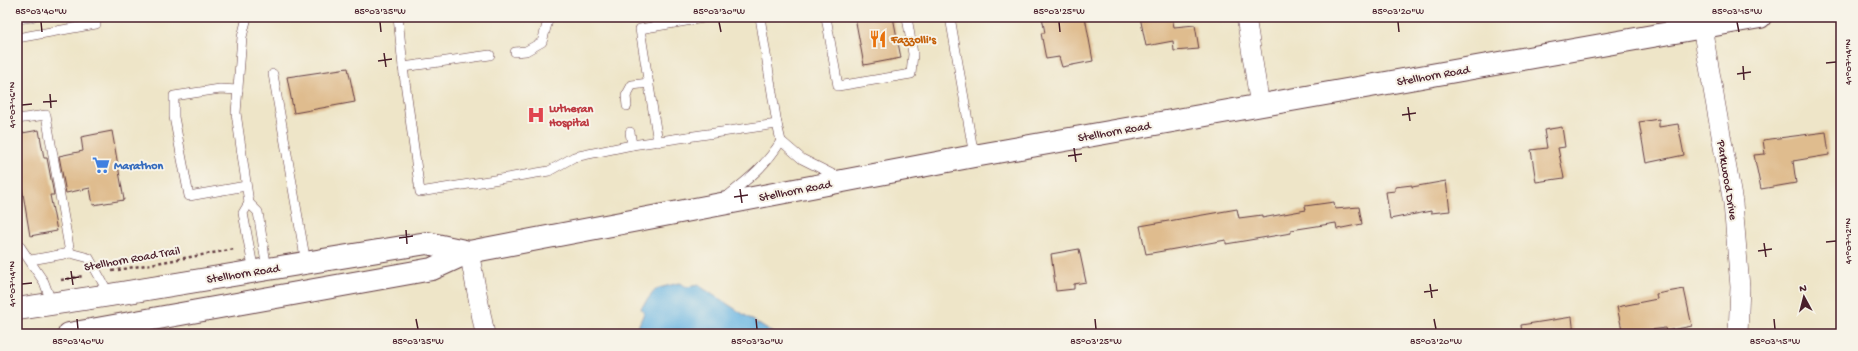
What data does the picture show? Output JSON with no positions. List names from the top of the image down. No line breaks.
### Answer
{"streets":{"main road":["Stellhorn Road"],"street":["Parkwood Drive"],"path":["Stellhorn Road Trail"]},"crossings":[["Stellhorn Road","Parkwood Drive"]],"places":{"restaurant":["Fazzolli's"],"hospital":["Lutheran Hospital"],"supermarket":["Marathon"]},"north":"top","coordinates":["85°03'40\"W","85°03'35\"W","85°03'30\"W","85°03'25\"W","85°03'20\"W","85°03'15\"W","41°07'14\"N","41°07'16\"N","41°07'12\"N"]}
